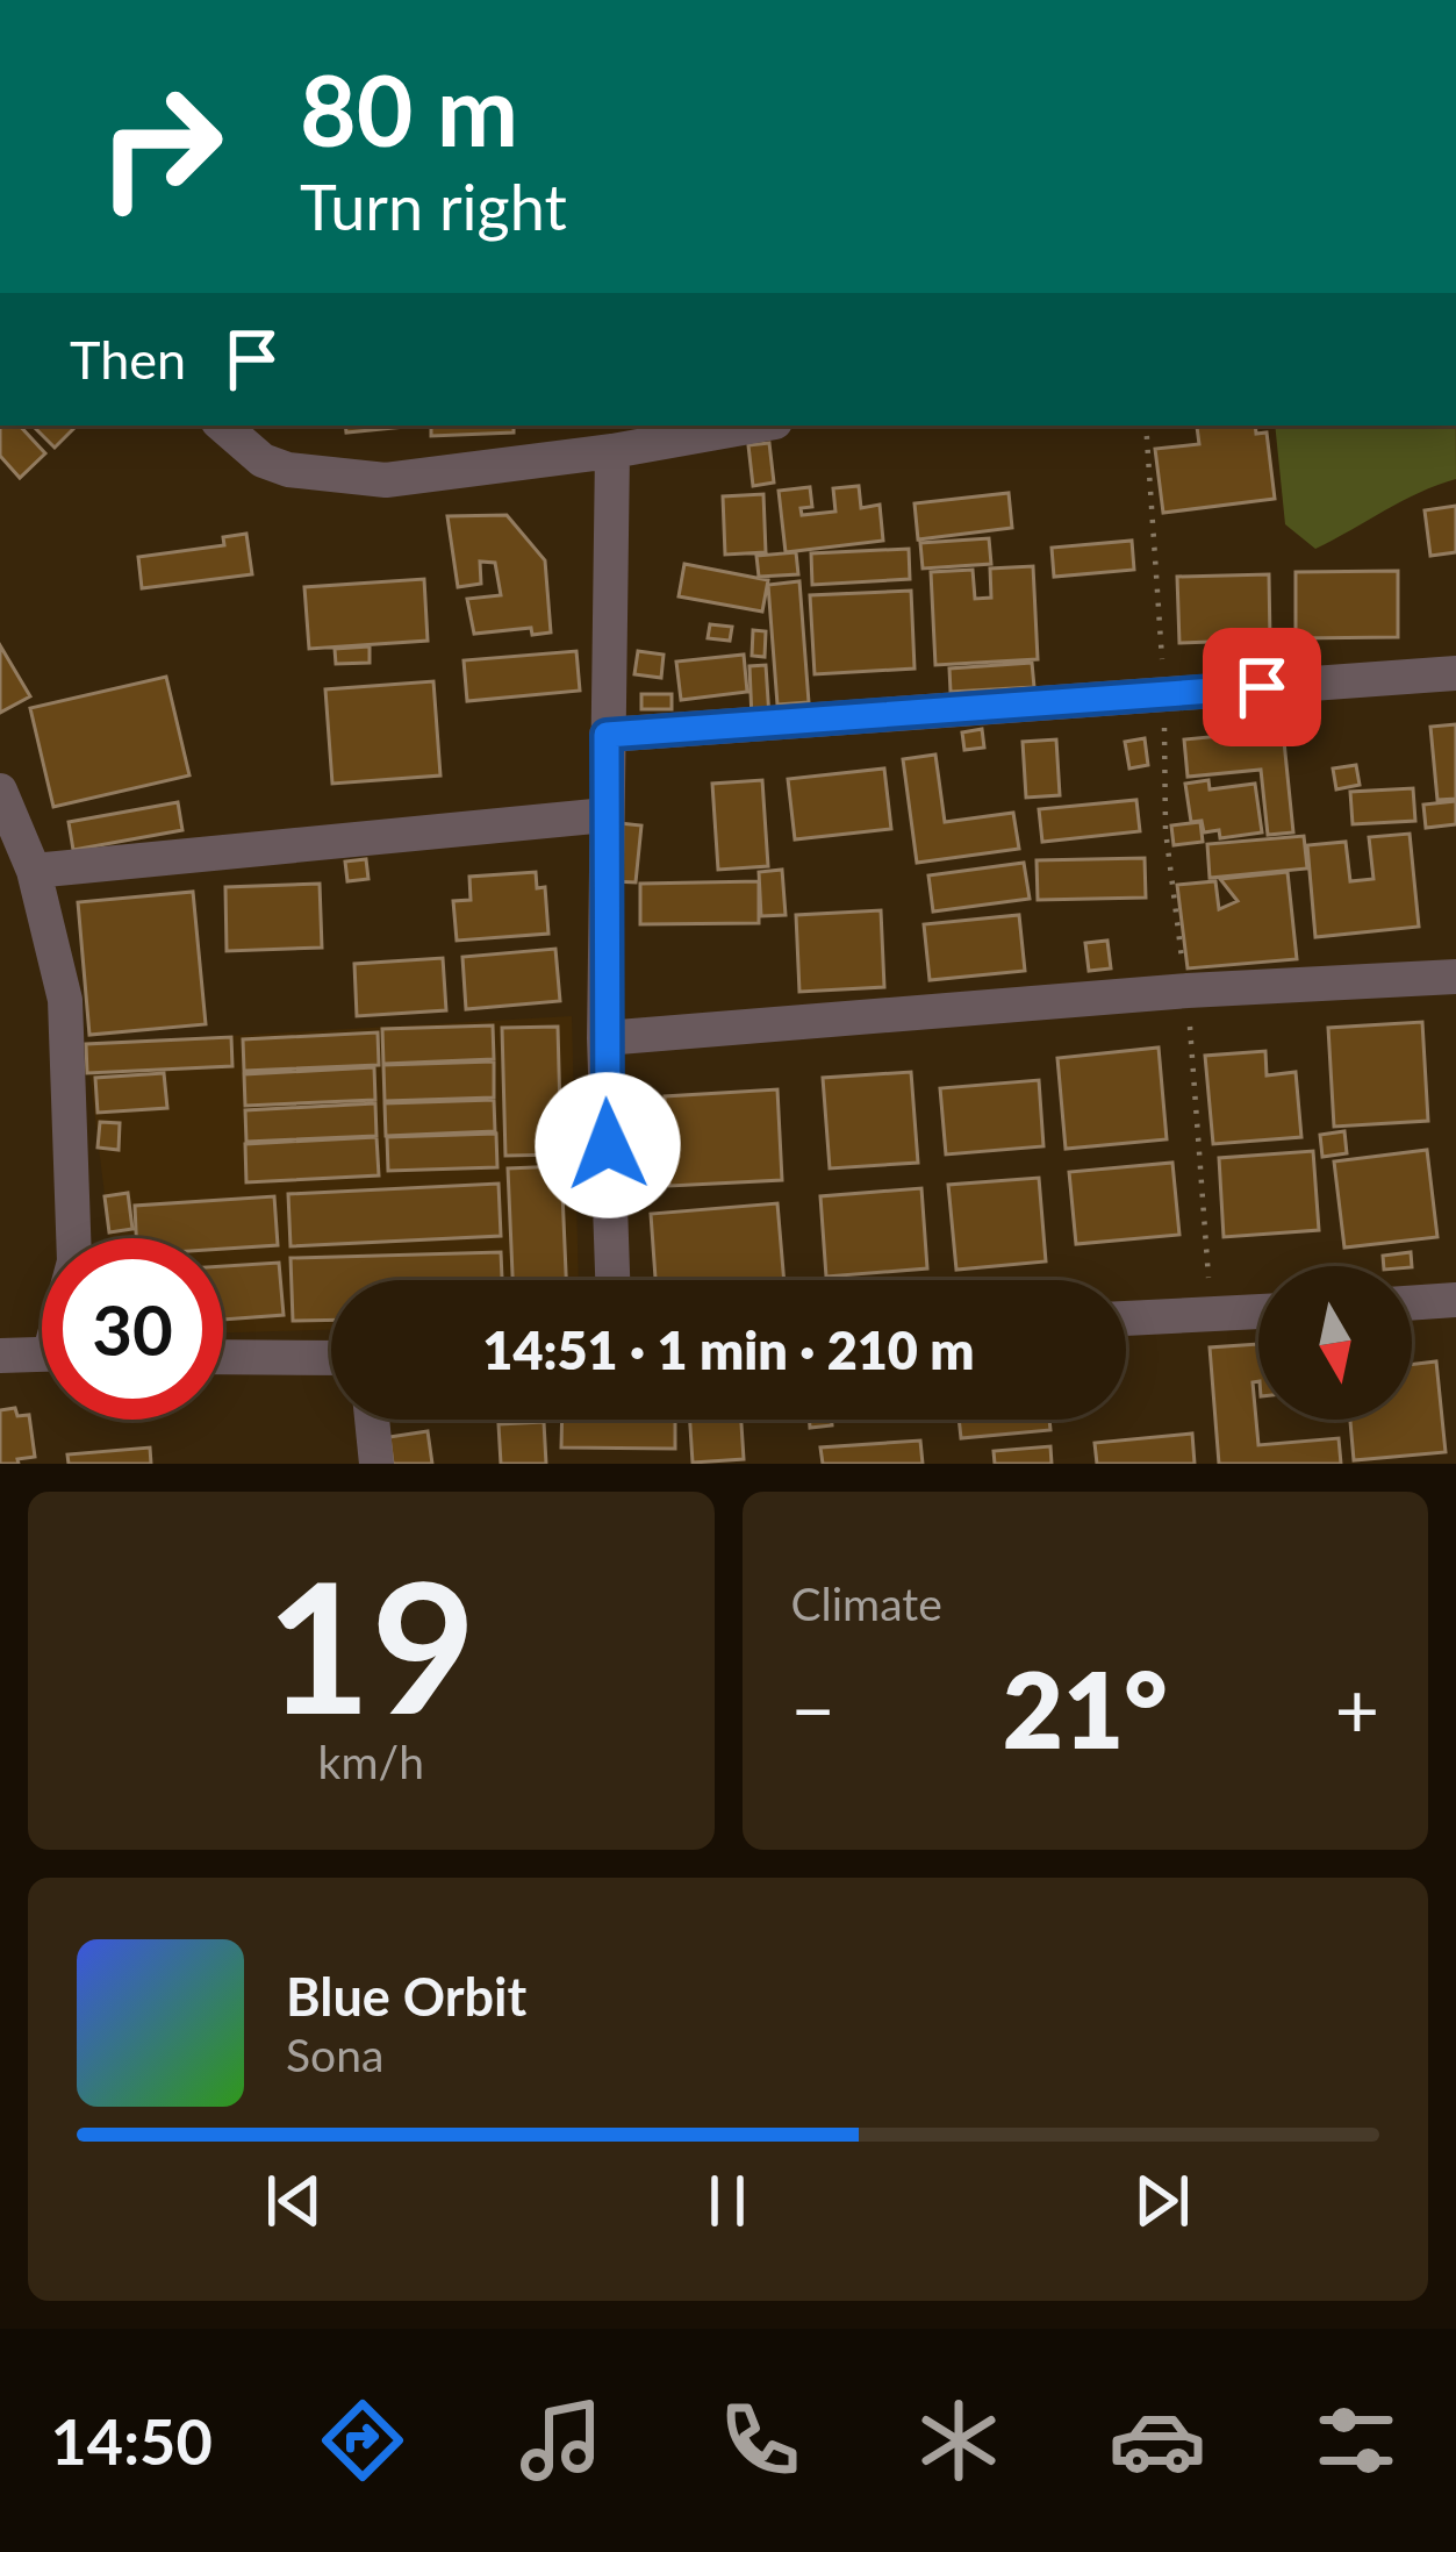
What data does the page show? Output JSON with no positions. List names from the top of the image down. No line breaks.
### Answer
{"north":"bottom","page":{"turn":["80 m","Turn right"],"then":"Then","limit":"30","trip":"14:51 · 1 min · 210 m","tile":[["19","km/h"],"Climate"],"heat":["−","21°","+"],"song":["Blue Orbit","Sona"],"tabs":"14:50"}}
